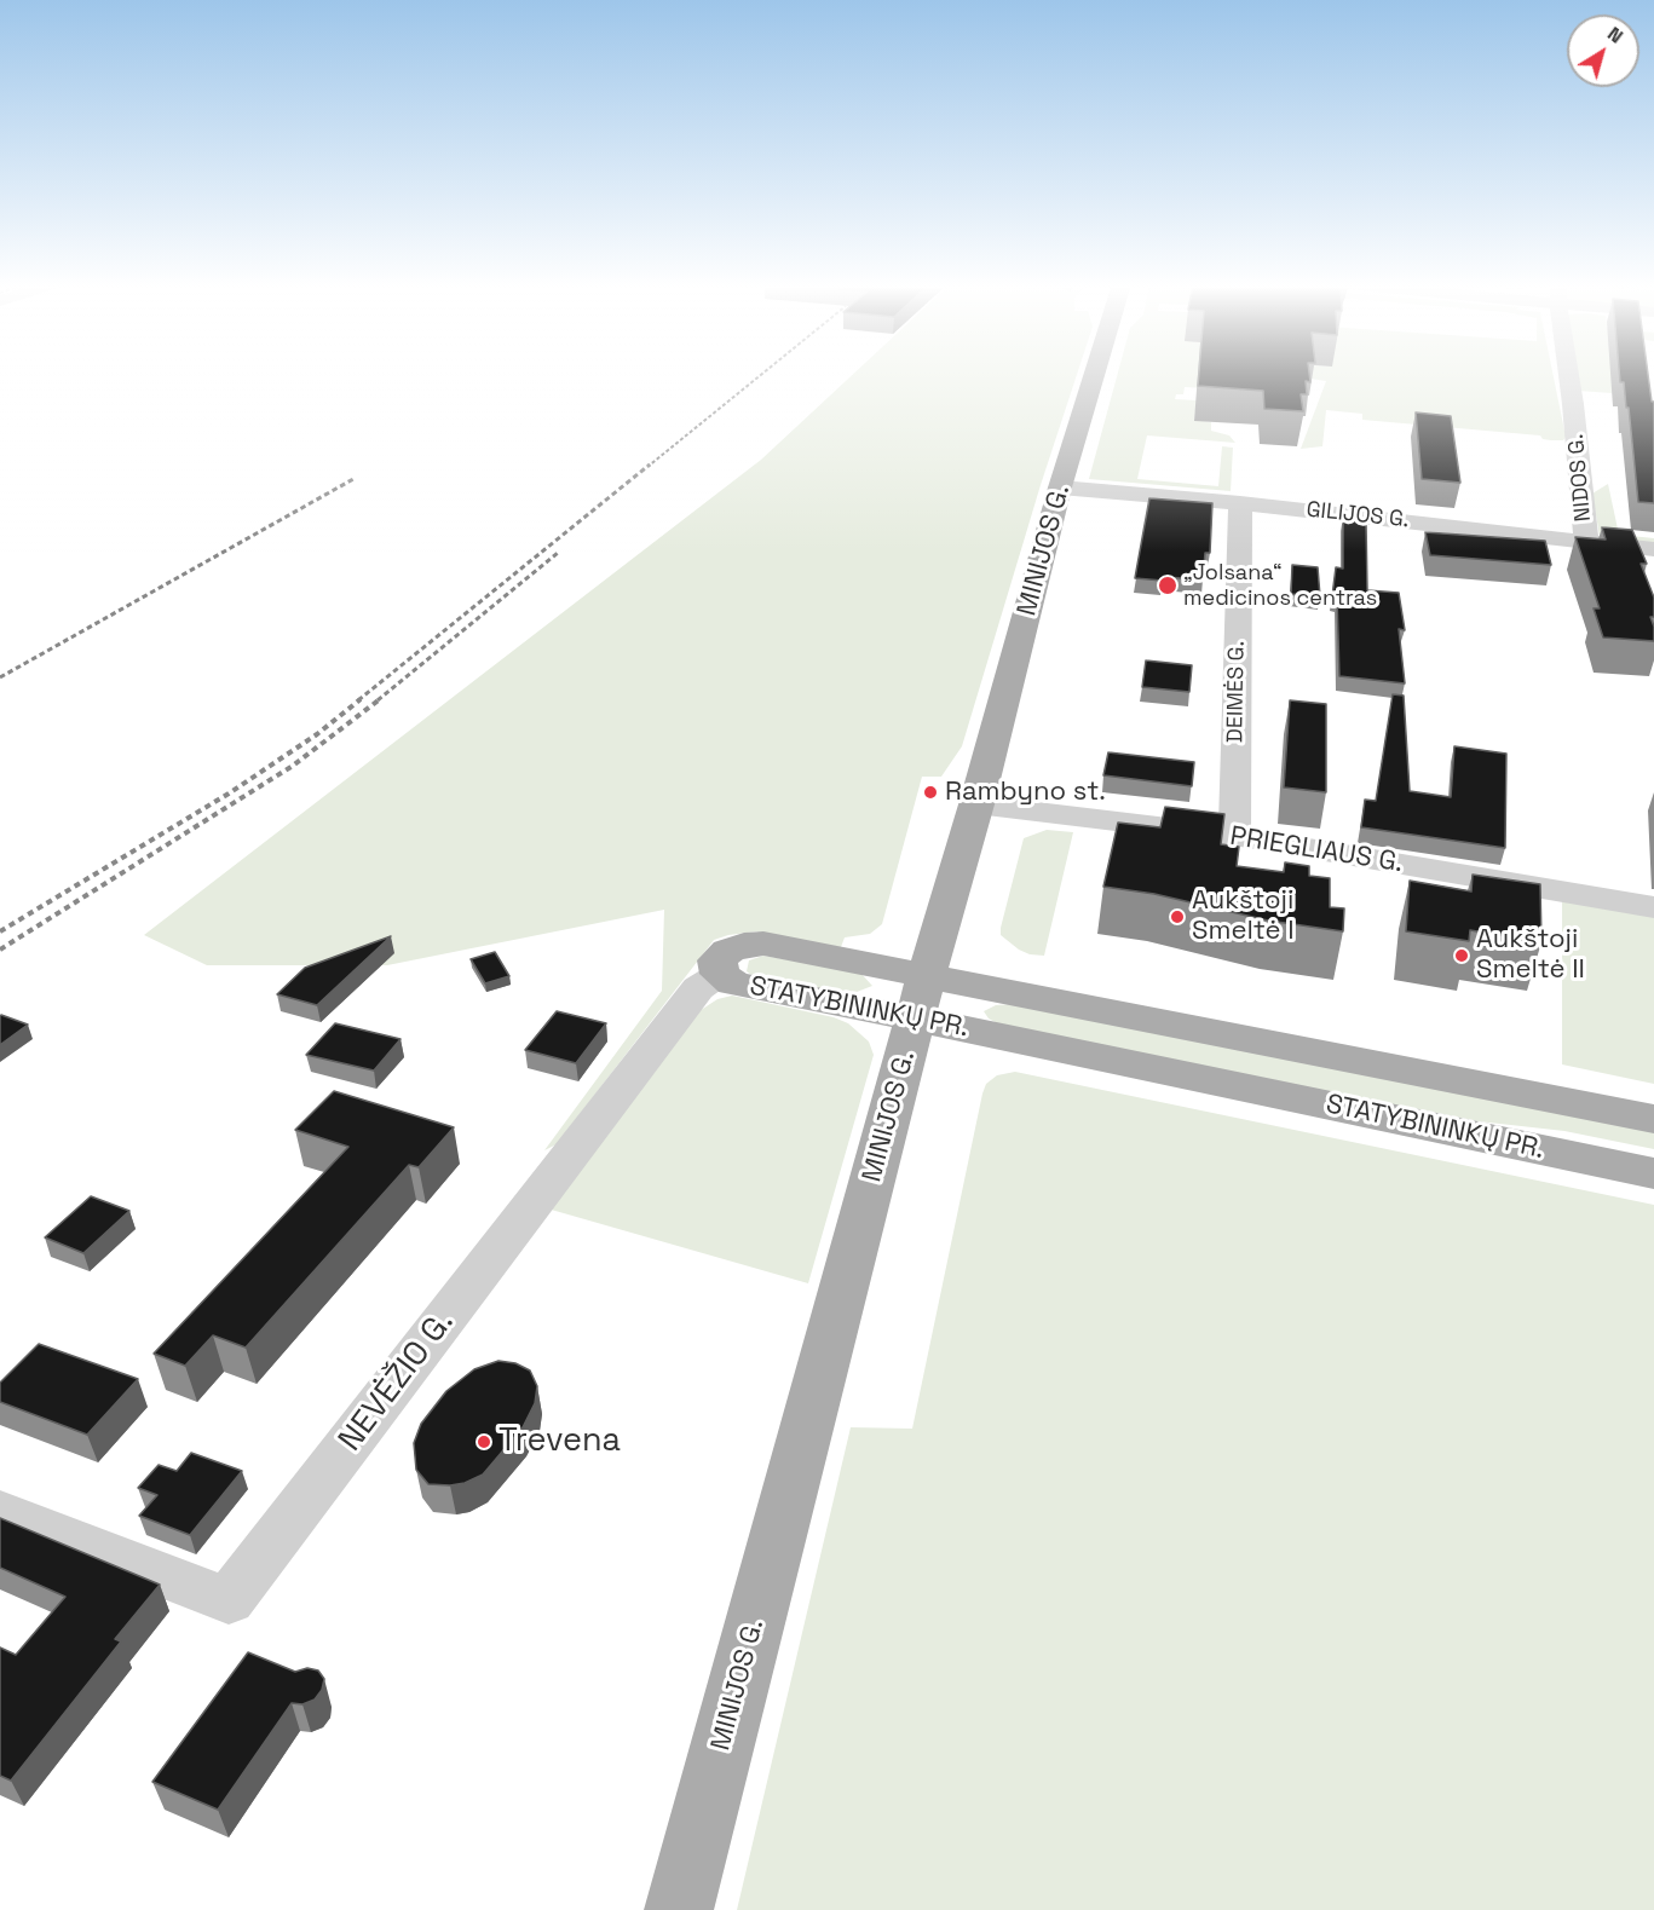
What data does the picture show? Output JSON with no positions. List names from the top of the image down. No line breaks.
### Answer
{"streets":{"main road":["MINIJOS G.","STATYBININKŲ PR."],"street":["NIDOS G.","GILIJOS G.","DEIMĖS G.","PRIEGLIAUS G.","NEVĖŽIO G."]},"crossings":[["NIDOS G.","GILIJOS G."],["GILIJOS G.","MINIJOS G."],["GILIJOS G.","DEIMĖS G."],["MINIJOS G.","PRIEGLIAUS G."],["MINIJOS G.","STATYBININKŲ PR."],["DEIMĖS G.","PRIEGLIAUS G."],["STATYBININKŲ PR.","NEVĖŽIO G."]],"places":["„Jolsana“ medicinos centras","Rambyno st.","Aukštoji Smeltė I","Aukštoji Smeltė II","Trevena"],"north":"top right"}
